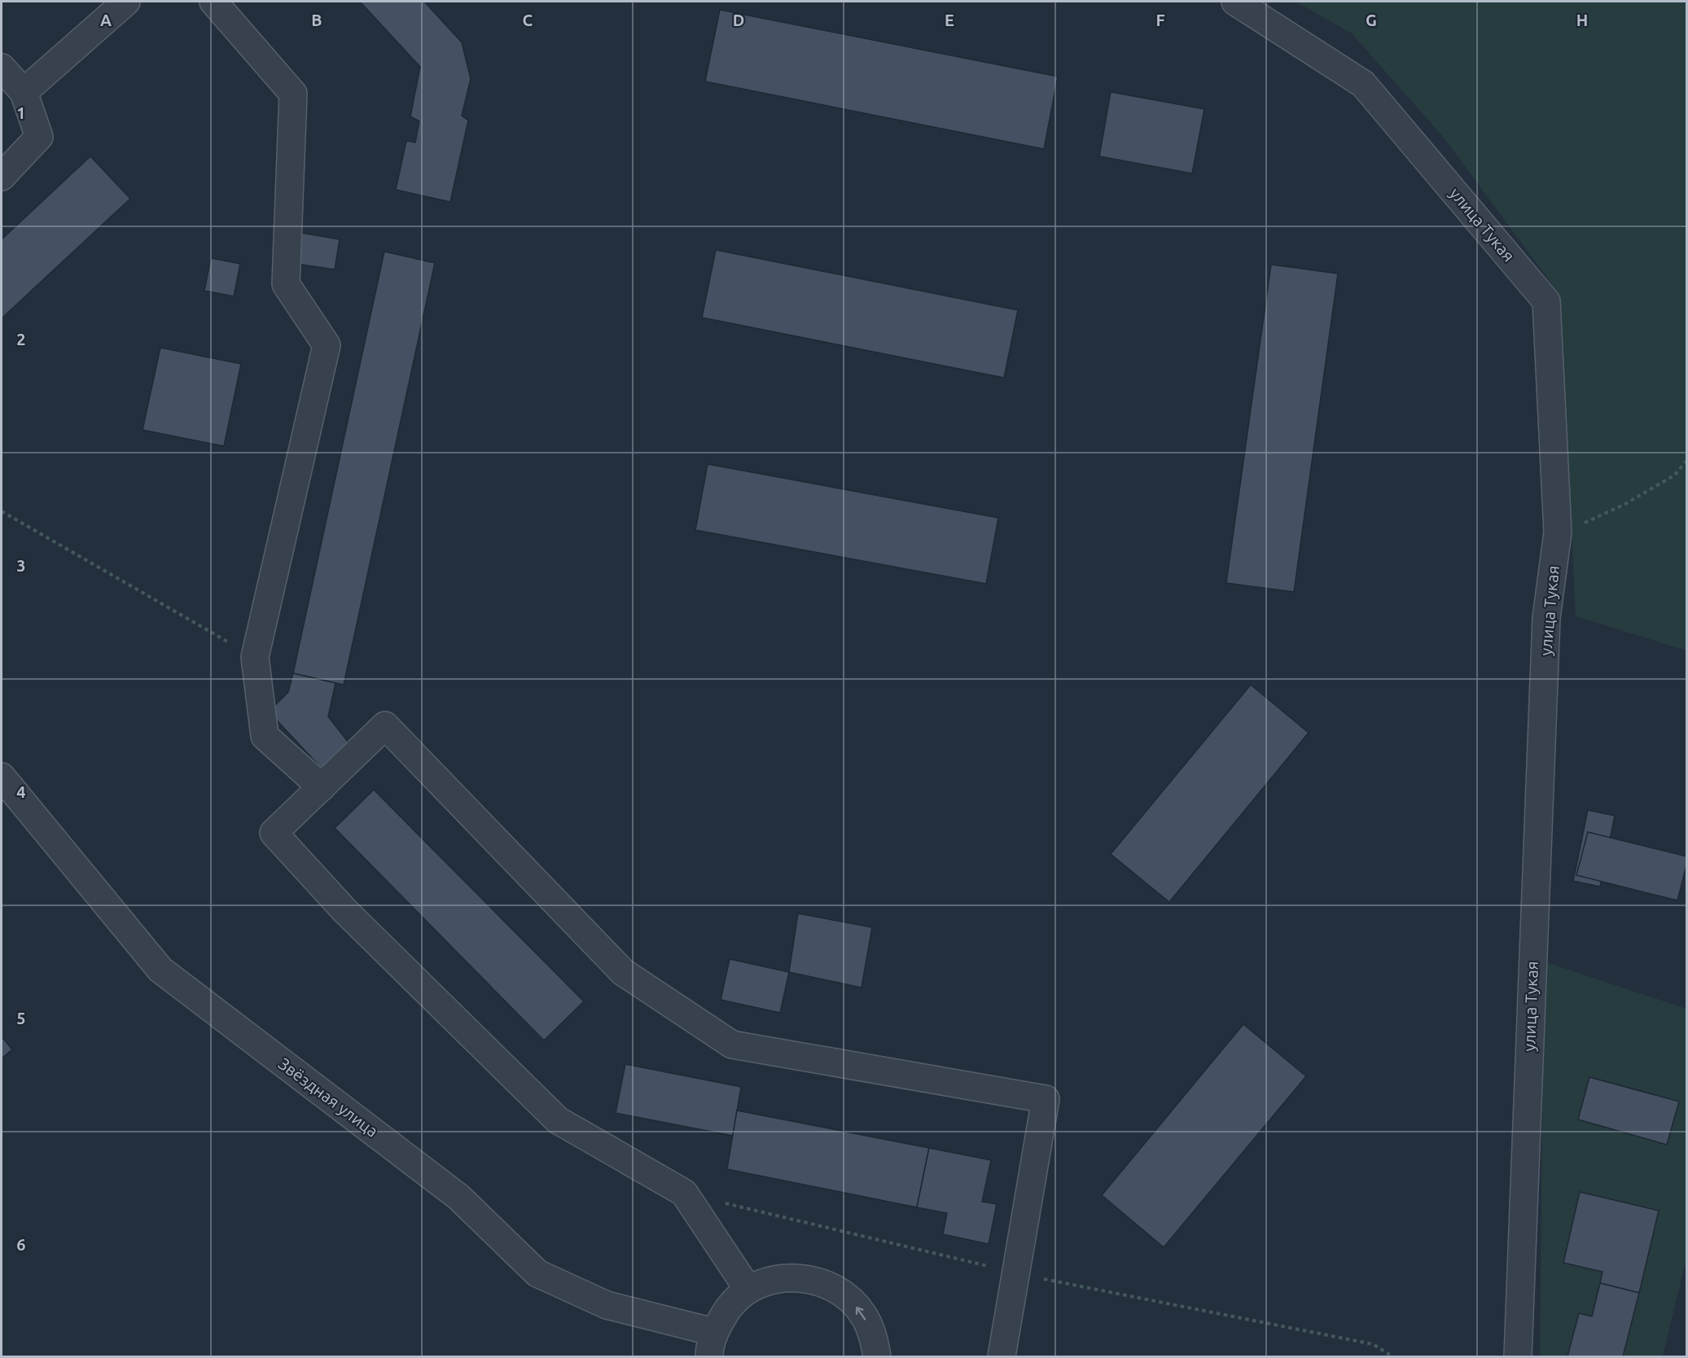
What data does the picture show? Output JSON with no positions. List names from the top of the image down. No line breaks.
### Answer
{"streets":{"street":["улица Тукая","Звёздная улица"]},"grid":{"columns":["A","B","C","D","E","F","G","H"],"rows":["1","2","3","4","5","6"]}}
